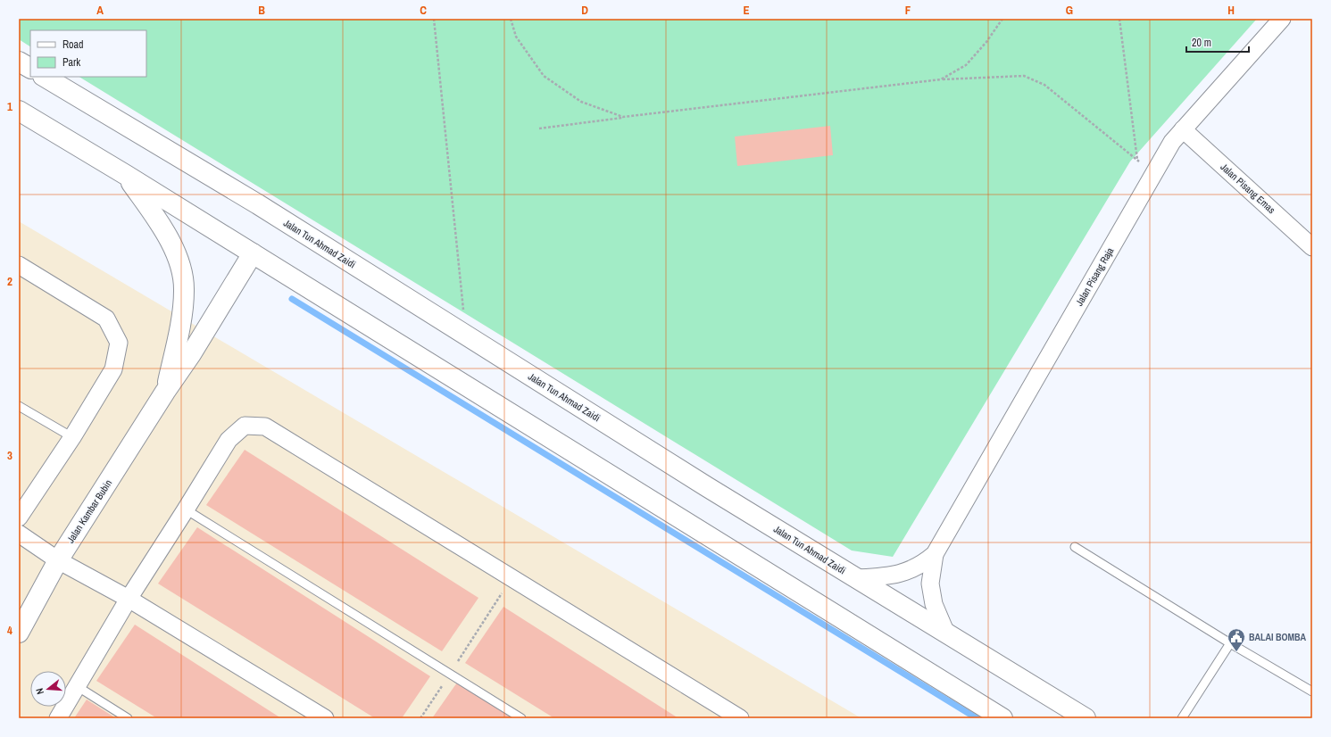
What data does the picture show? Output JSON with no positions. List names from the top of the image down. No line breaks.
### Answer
{"streets":{"main road":["Jalan Tun Ahmad Zaidi","Jalan Kambar Bubin"],"street":["Jalan Pisang Emas","Jalan Pisang Raja"]},"crossings":[["Jalan Pisang Emas","Jalan Pisang Raja"]],"places":{"public building":["BALAI BOMBA"]},"legend":["Road","Park"],"scale_bar":"20 m","north":"left","grid":{"columns":["A","B","C","D","E","F","G","H"],"rows":["1","2","3","4"]}}
